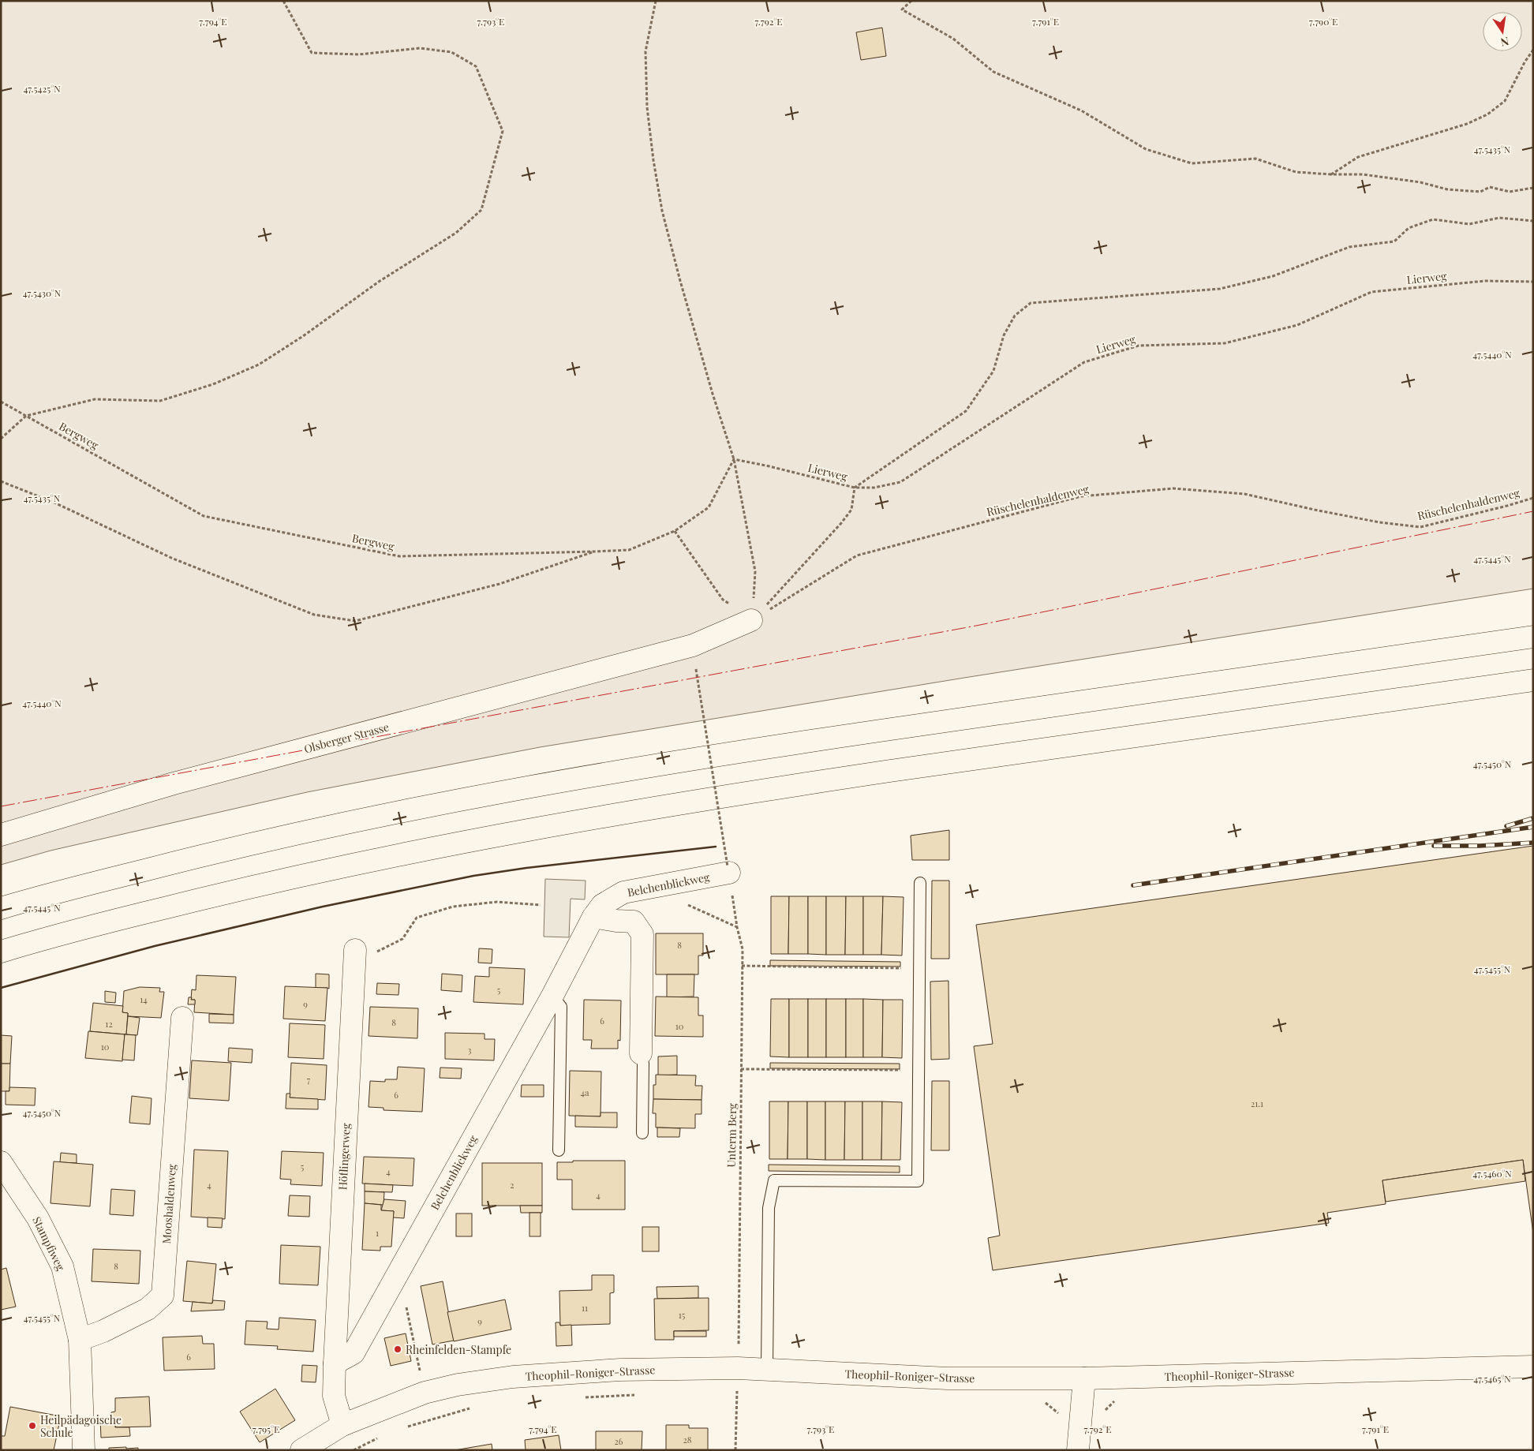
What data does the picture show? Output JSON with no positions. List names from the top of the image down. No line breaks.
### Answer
{"streets":{"main road":["Olsberger Strasse","Belchenblickweg","Höflingerweg","Mooshaldenweg","Stampfiweg","Theophil-Roniger-Strasse"],"path":["Lierweg","Bergweg","Rüschelenhaldenweg","Unterm Berg"]},"crossings":[["Lierweg","Bergweg"],["Rüschelenhaldenweg","Olsberger Strasse"],["Belchenblickweg","Höflingerweg"],["Unterm Berg","Theophil-Roniger-Strasse"],["Mooshaldenweg","Stampfiweg"]],"places":["Rheinfelden-Stampfe","Heilpädagoische Schule"],"house_numbers":["8","5","14","9","6","8","12","10","10","3","7","4a","6","21.1","5","4","4","2","4","1","8","11","15","9","6","28","26"],"north":"bottom","coordinates":["7.794°E","7.793°E","7.792°E","7.791°E","7.790°E","47.5425°N","47.5435°N","47.5430°N","47.5440°N","47.5445°N","47.5450°N","47.5455°N","47.5460°N","47.5465°N","7.795°E"]}
